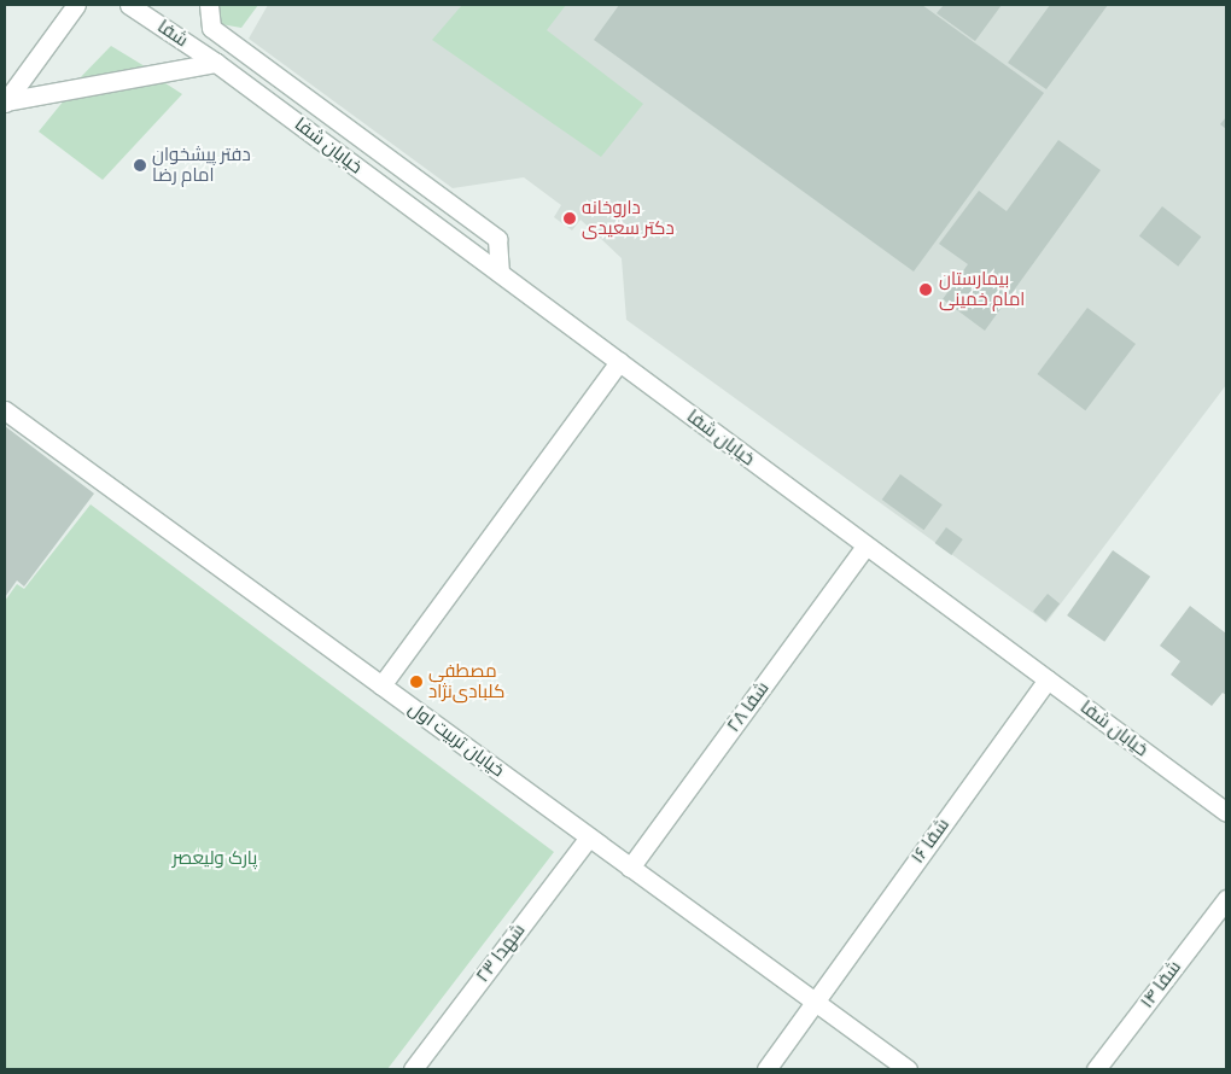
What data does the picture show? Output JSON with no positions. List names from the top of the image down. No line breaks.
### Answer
{"streets":{"street":["شفا","خیابان شفا","شفا ۲۸","خیابان تربیت اول","شفا ۱۶","شهدا ۲۳","شفا ۱۴"]},"crossings":[["شفا","خیابان شفا"],["خیابان شفا","شفا ۲۸"],["خیابان شفا","شفا ۱۶"],["شفا ۲۸","خیابان تربیت اول"],["خیابان تربیت اول","شفا ۱۶"],["خیابان تربیت اول","شهدا ۲۳"]],"parks":["پارک ولیعصر"],"places":["دفتر پیشخوان امام رضا","داروخانه دکتر سعیدی","بیمارستان امام خمینی","مصطفی کلبادی‌نژاد"]}
